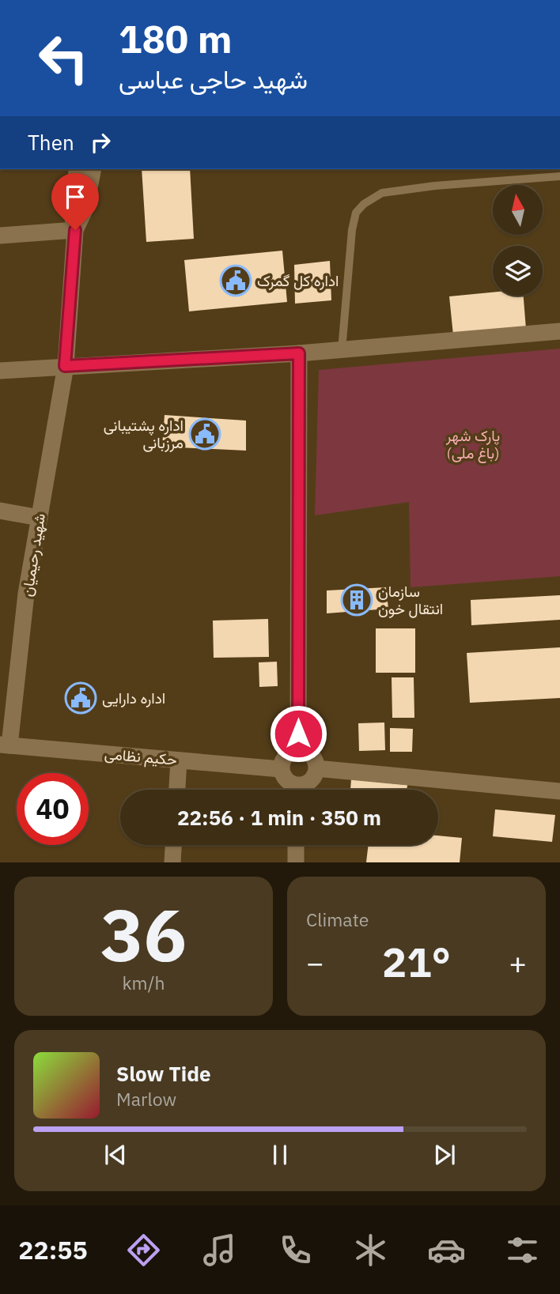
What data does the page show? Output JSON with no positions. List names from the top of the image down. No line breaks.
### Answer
{"streets":{"street":["شهید رحیمیان","حکیم نظامی"]},"crossings":[["شهید رحیمیان","حکیم نظامی"]],"parks":["پارک شهر (باغ ملی)"],"places":{"public building":["اداره کل گمرک","اداره پشتیبانی مرزبانی","اداره دارایی"],"building":["سازمان انتقال خون"]},"north":"top","page":{"turn":["180 m","شهید حاجی عباسی"],"then":"Then","limit":"40","trip":"22:56 · 1 min · 350 m","tile":[["36","km/h"],"Climate"],"heat":["−","21°","+"],"song":["Slow Tide","Marlow"],"tabs":"22:55"}}
